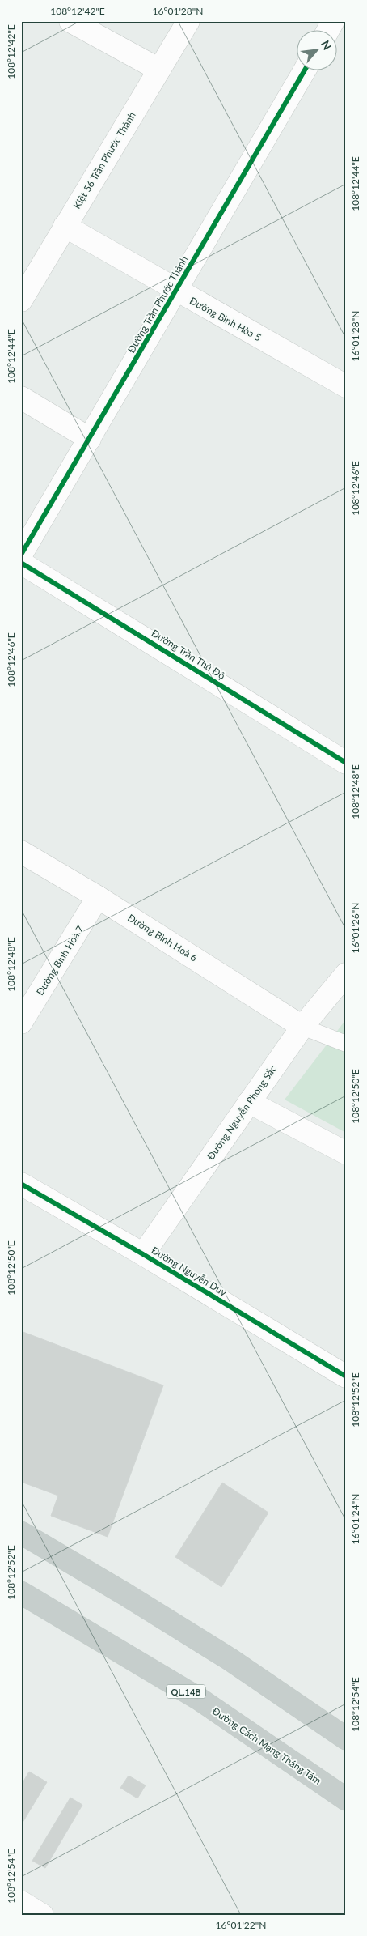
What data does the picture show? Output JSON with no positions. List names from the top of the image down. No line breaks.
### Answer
{"streets":{"highway":["QL.14B","Đường Cách Mạng Tháng Tám"],"street":["Kiệt 56 Trần Phước Thành","Đường Trần Phước Thành","Đường Bình Hòa 5","Đường Trần Thủ Độ","Đường Bình Hoà 6","Đường Bình Hoà 7","Đường Nguyễn Phong Sắc","Đường Nguyễn Duy"]},"crossings":[["Kiệt 56 Trần Phước Thành","Đường Bình Hòa 5"],["Đường Trần Phước Thành","Đường Bình Hòa 5"],["Đường Bình Hoà 6","Đường Bình Hoà 7"],["Đường Bình Hoà 6","Đường Nguyễn Phong Sắc"],["Đường Nguyễn Phong Sắc","Đường Nguyễn Duy"]],"north":"top right","coordinates":["108°12'42\"E","16°01'28\"N","108°12'44\"E","108°12'46\"E","108°12'48\"E","16°01'26\"N","108°12'50\"E","108°12'52\"E","16°01'24\"N","108°12'54\"E","16°01'22\"N"]}
